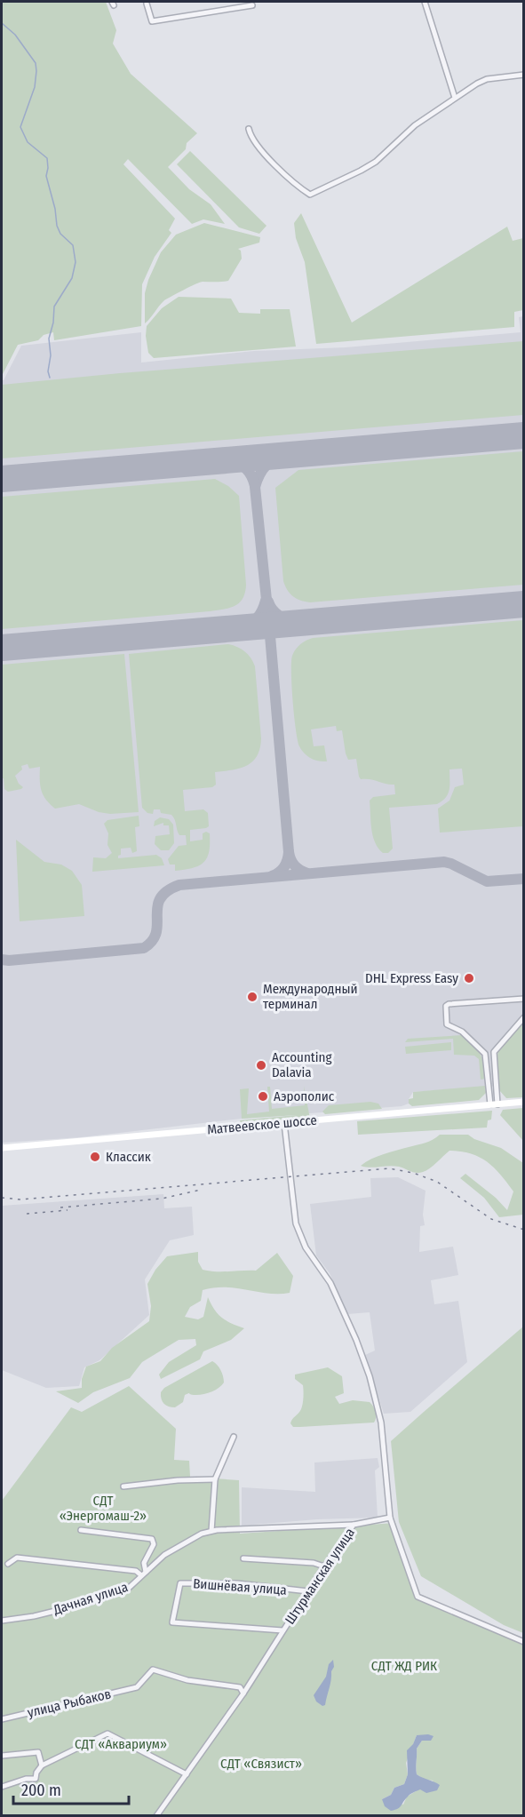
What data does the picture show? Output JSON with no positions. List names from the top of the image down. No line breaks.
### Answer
{"streets":{"main road":["Матвеевское шоссе"],"street":["Штурманская улица","Вишнёвая улица","Дачная улица","улица Рыбаков"]},"crossings":[["Штурманская улица","Вишнёвая улица"],["Штурманская улица","Дачная улица"],["Штурманская улица","улица Рыбаков"]],"parks":["СДТ «Энергомаш-2»","СДТ ЖД РИК","СДТ «Аквариум»","СДТ «Связист»"],"places":["DHL Express Easy","Международный терминал","Accounting Dalavia","Аэрополис","Классик"],"scale_bar":"200 m"}
